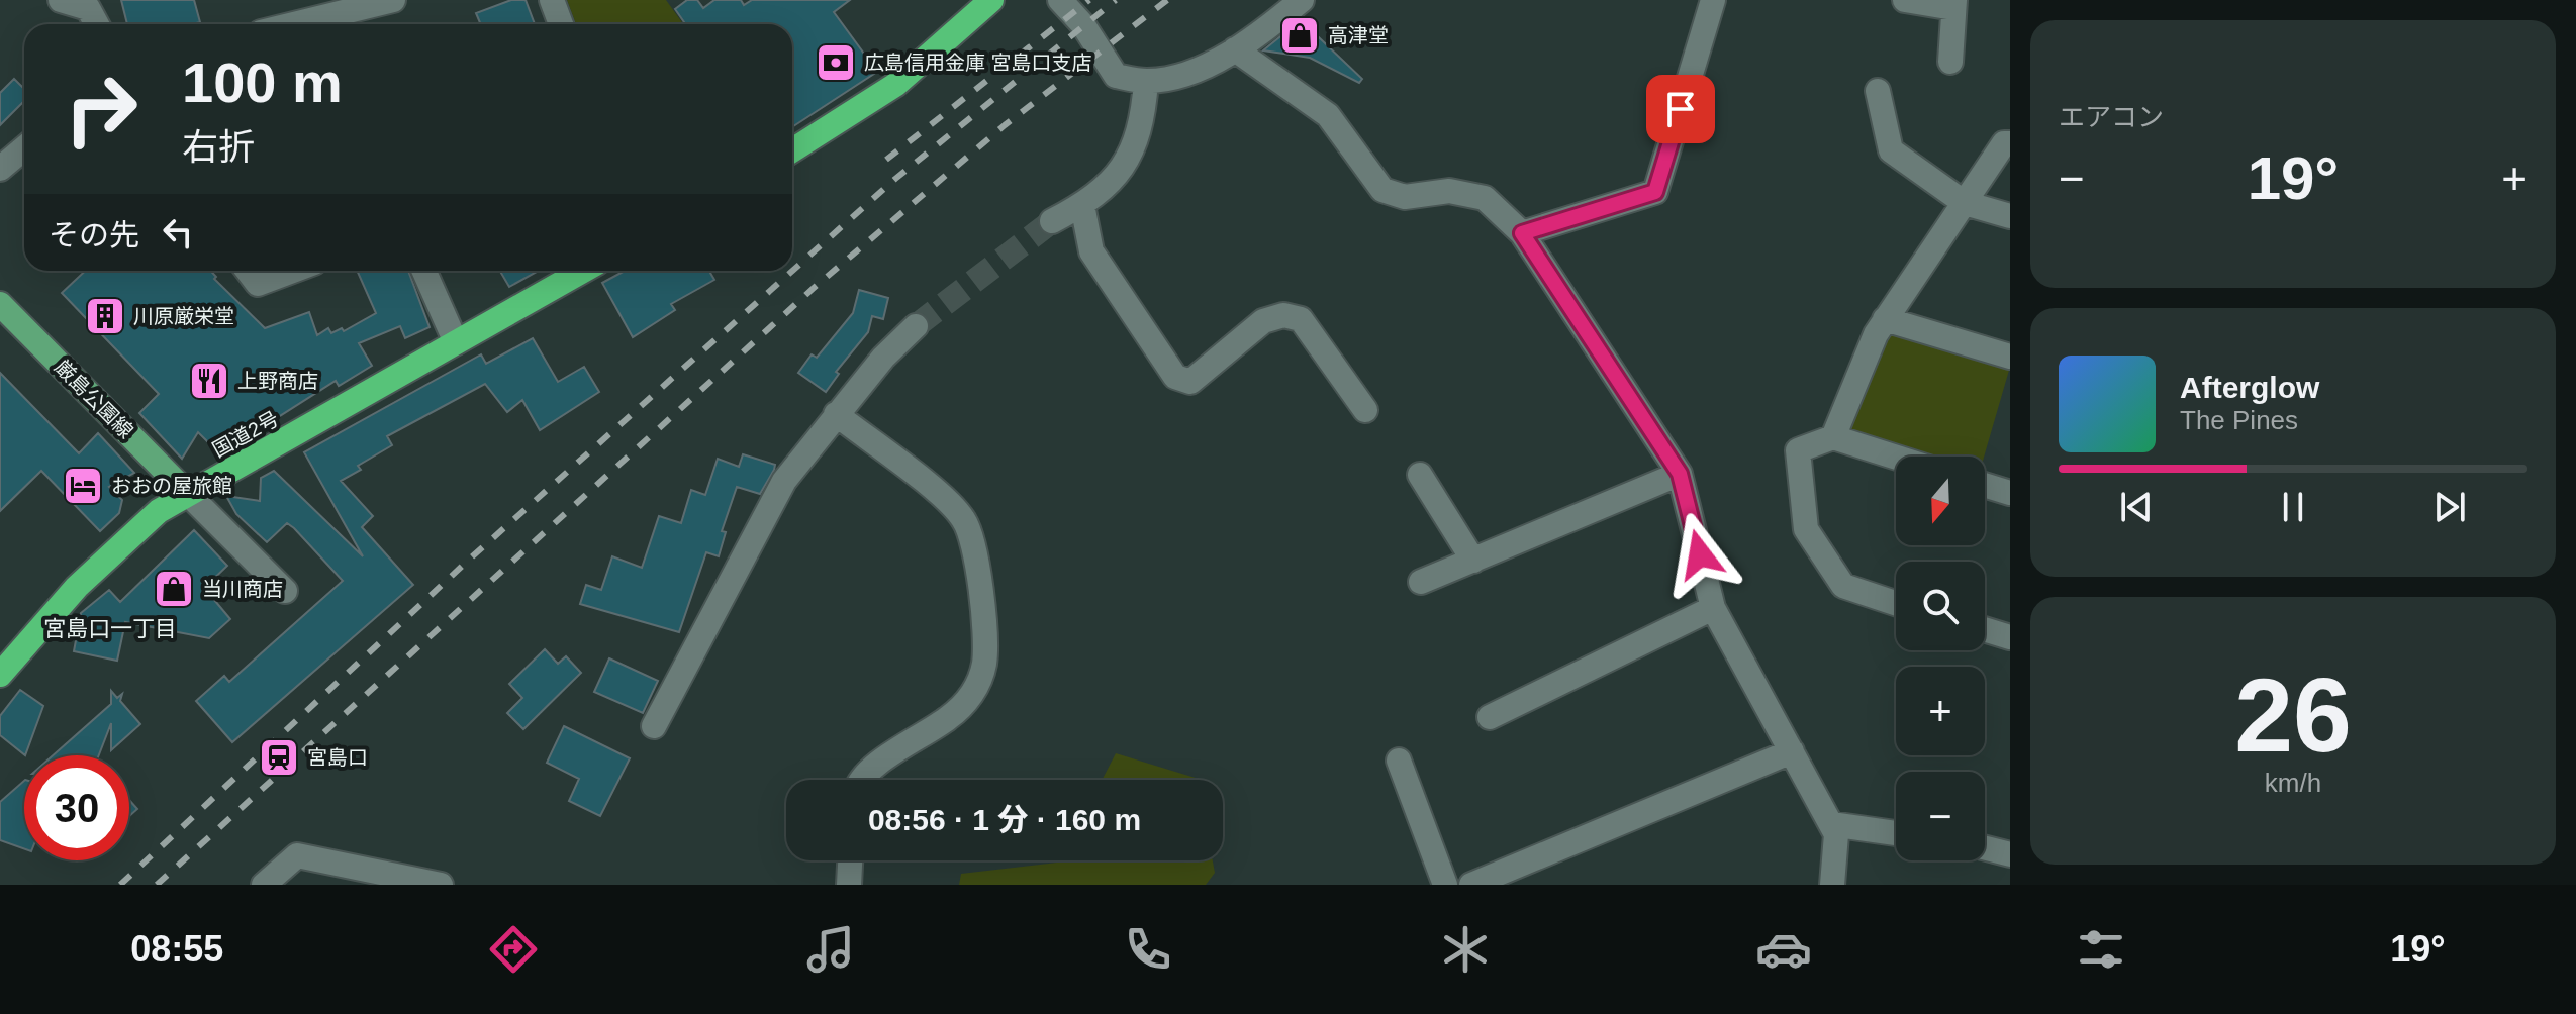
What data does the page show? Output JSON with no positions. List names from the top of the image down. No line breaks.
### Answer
{"streets":{"highway":["国道2号"],"main road":["厳島公園線"]},"crossings":[["厳島公園線","国道2号"]],"districts":["宮島口一丁目"],"places":{"shop":["高津堂","当川商店"],"bank":["広島信用金庫 宮島口支店"],"building":["川原厳栄堂"],"restaurant":["上野商店"],"hotel":["おおの屋旅館"],"station":["宮島口"]},"north":"bottom","page":{"tile":["エアコン",["26","km/h"]],"turn":["100 m","右折"],"heat":["−","19°","+"],"then":"その先","song":["Afterglow","The Pines"],"map_buttons":["+","−"],"limit":"30","trip":"08:56 · 1 分 · 160 m","tabs":["08:55","19°"]}}
